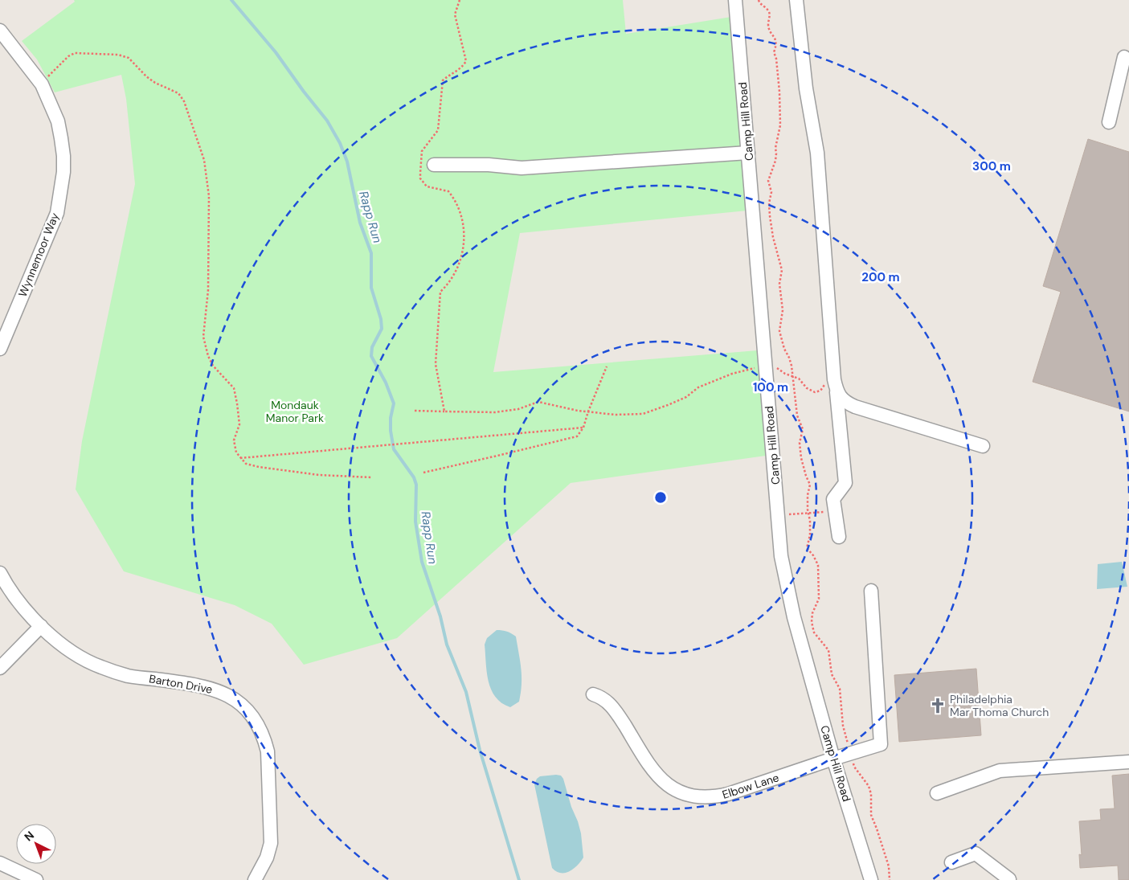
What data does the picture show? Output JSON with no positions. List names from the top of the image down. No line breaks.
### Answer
{"streets":{"street":["Camp Hill Road","Wynnemoor Way","Barton Drive","Elbow Lane"]},"crossings":[["Camp Hill Road","Elbow Lane"]],"water":["Rapp Run"],"parks":["Mondauk Manor Park"],"places":{"church":["Philadelphia Mar Thoma Church"]},"north":"top left","rings":["300 m","200 m","100 m"]}
